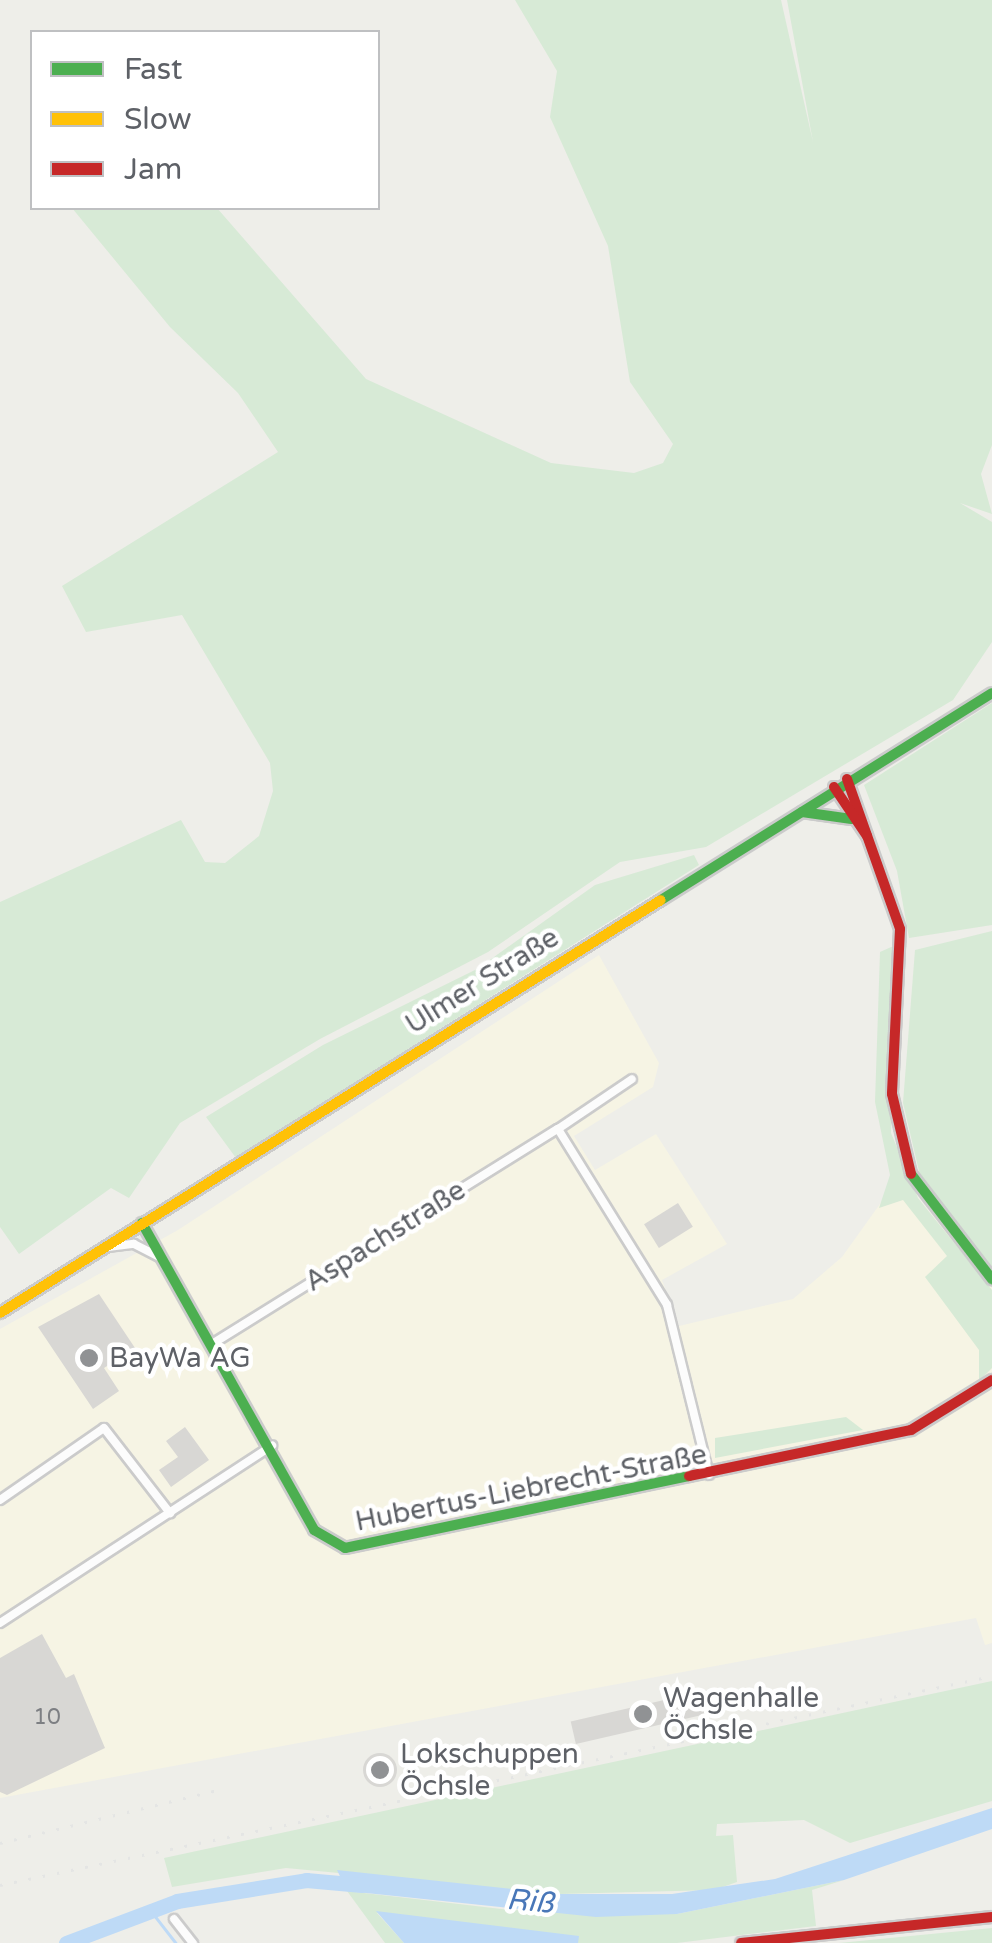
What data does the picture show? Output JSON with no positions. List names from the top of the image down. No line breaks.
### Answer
{"streets":{"main road":["Ulmer Straße","Hubertus-Liebrecht-Straße"],"street":["Aspachstraße"]},"crossings":[["Ulmer Straße","Hubertus-Liebrecht-Straße"],["Aspachstraße","Hubertus-Liebrecht-Straße"]],"water":["Riß"],"places":["BayWa AG","Wagenhalle Öchsle","Lokschuppen Öchsle"],"house_numbers":["10"],"legend":["Fast","Slow","Jam"]}
